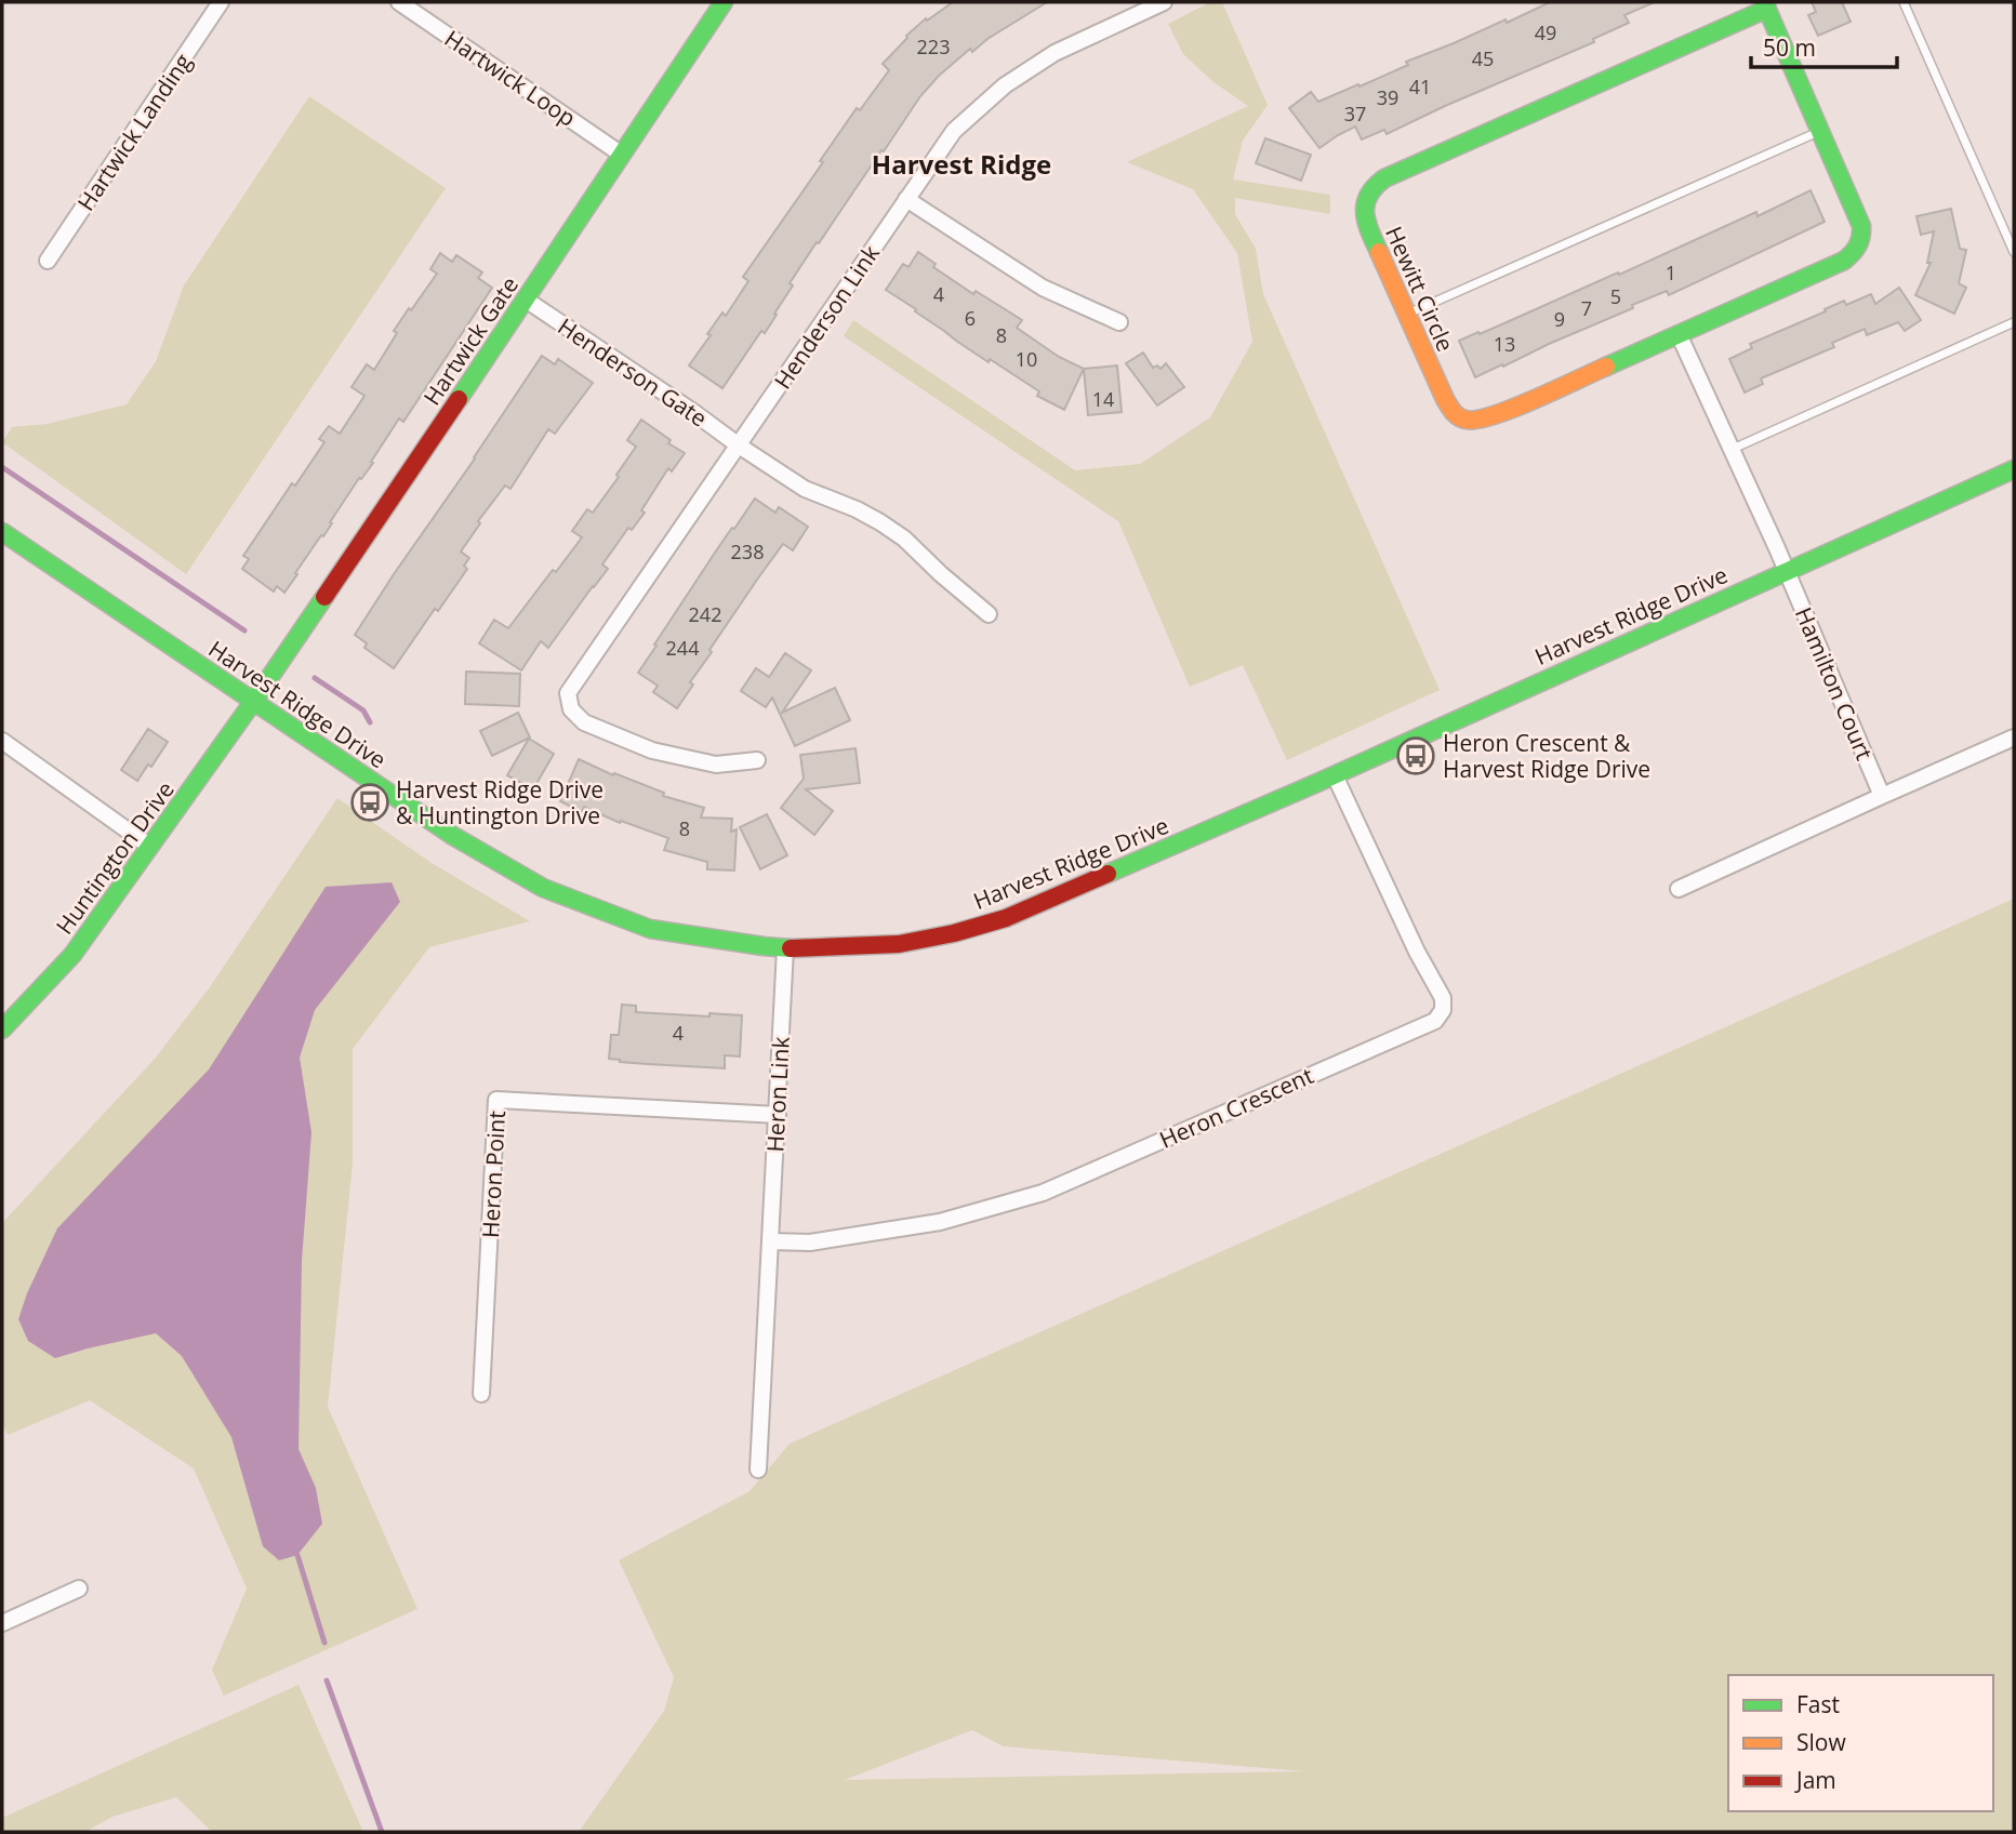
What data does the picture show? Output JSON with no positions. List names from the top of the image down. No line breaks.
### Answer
{"streets":{"street":["Hartwick Loop","Hartwick Landing","Hewitt Circle","Henderson Link","Hartwick Gate","Henderson Gate","Harvest Ridge Drive","Hamilton Court","Huntington Drive","Heron Link","Heron Crescent","Heron Point"]},"crossings":[["Hartwick Loop","Hartwick Gate"],["Henderson Link","Henderson Gate"],["Hartwick Gate","Henderson Gate"],["Hartwick Gate","Harvest Ridge Drive"],["Hartwick Gate","Huntington Drive"],["Harvest Ridge Drive","Hamilton Court"],["Harvest Ridge Drive","Huntington Drive"],["Harvest Ridge Drive","Heron Link"],["Harvest Ridge Drive","Heron Crescent"],["Heron Link","Heron Crescent"],["Heron Link","Heron Point"]],"districts":["Harvest Ridge"],"places":{"bus stop":["Heron Crescent & Harvest Ridge Drive","Harvest Ridge Drive & Huntington Drive"]},"house_numbers":["49","223","45","41","39","37","1","4","5","7","6","9","8","13","10","14","238","242","244","8","4"],"legend":["Fast","Slow","Jam"],"scale_bar":"50 m"}
